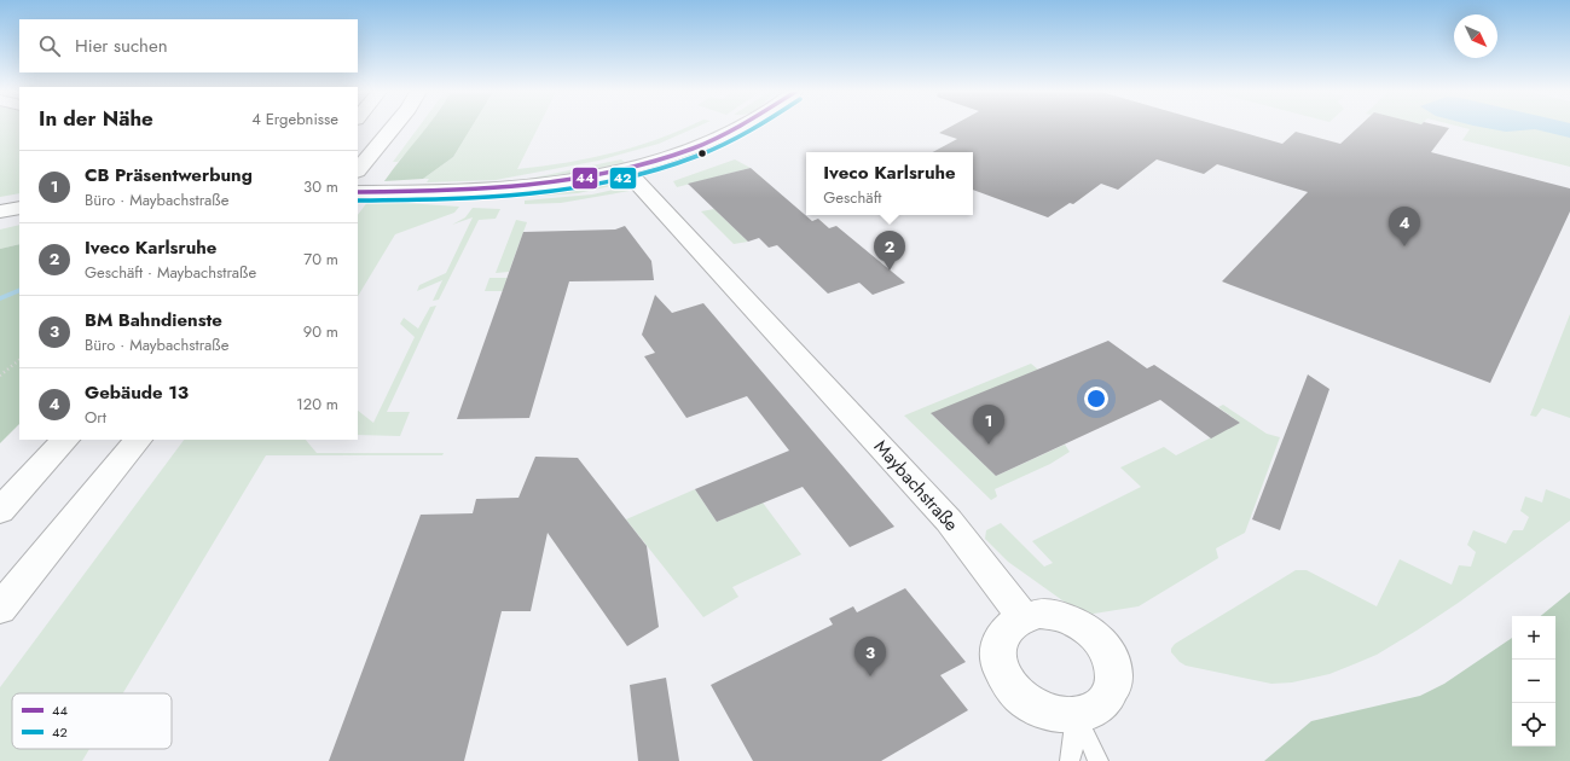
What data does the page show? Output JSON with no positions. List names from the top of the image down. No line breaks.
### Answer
{"streets":{"main road":["Maybachstraße"]},"lines":["transit line 44","transit line 42"],"legend":["44","42"],"north":"bottom right","page":{"search":"Hier suchen","heading":["In der Nähe","4 Ergebnisse"],"list":[{"mark":"1","name":"CB Präsentwerbung","note":"Büro · Maybachstraße","value":"30 m"},{"mark":"2","name":"Iveco Karlsruhe","note":"Geschäft · Maybachstraße","value":"70 m"},{"mark":"3","name":"BM Bahndienste","note":"Büro · Maybachstraße","value":"90 m"},{"mark":"4","name":"Gebäude 13","note":"Ort","value":"120 m"}],"popup":["Iveco Karlsruhe","Geschäft"],"pins":["4","2","1","3"],"map_buttons":["+","−"]}}
